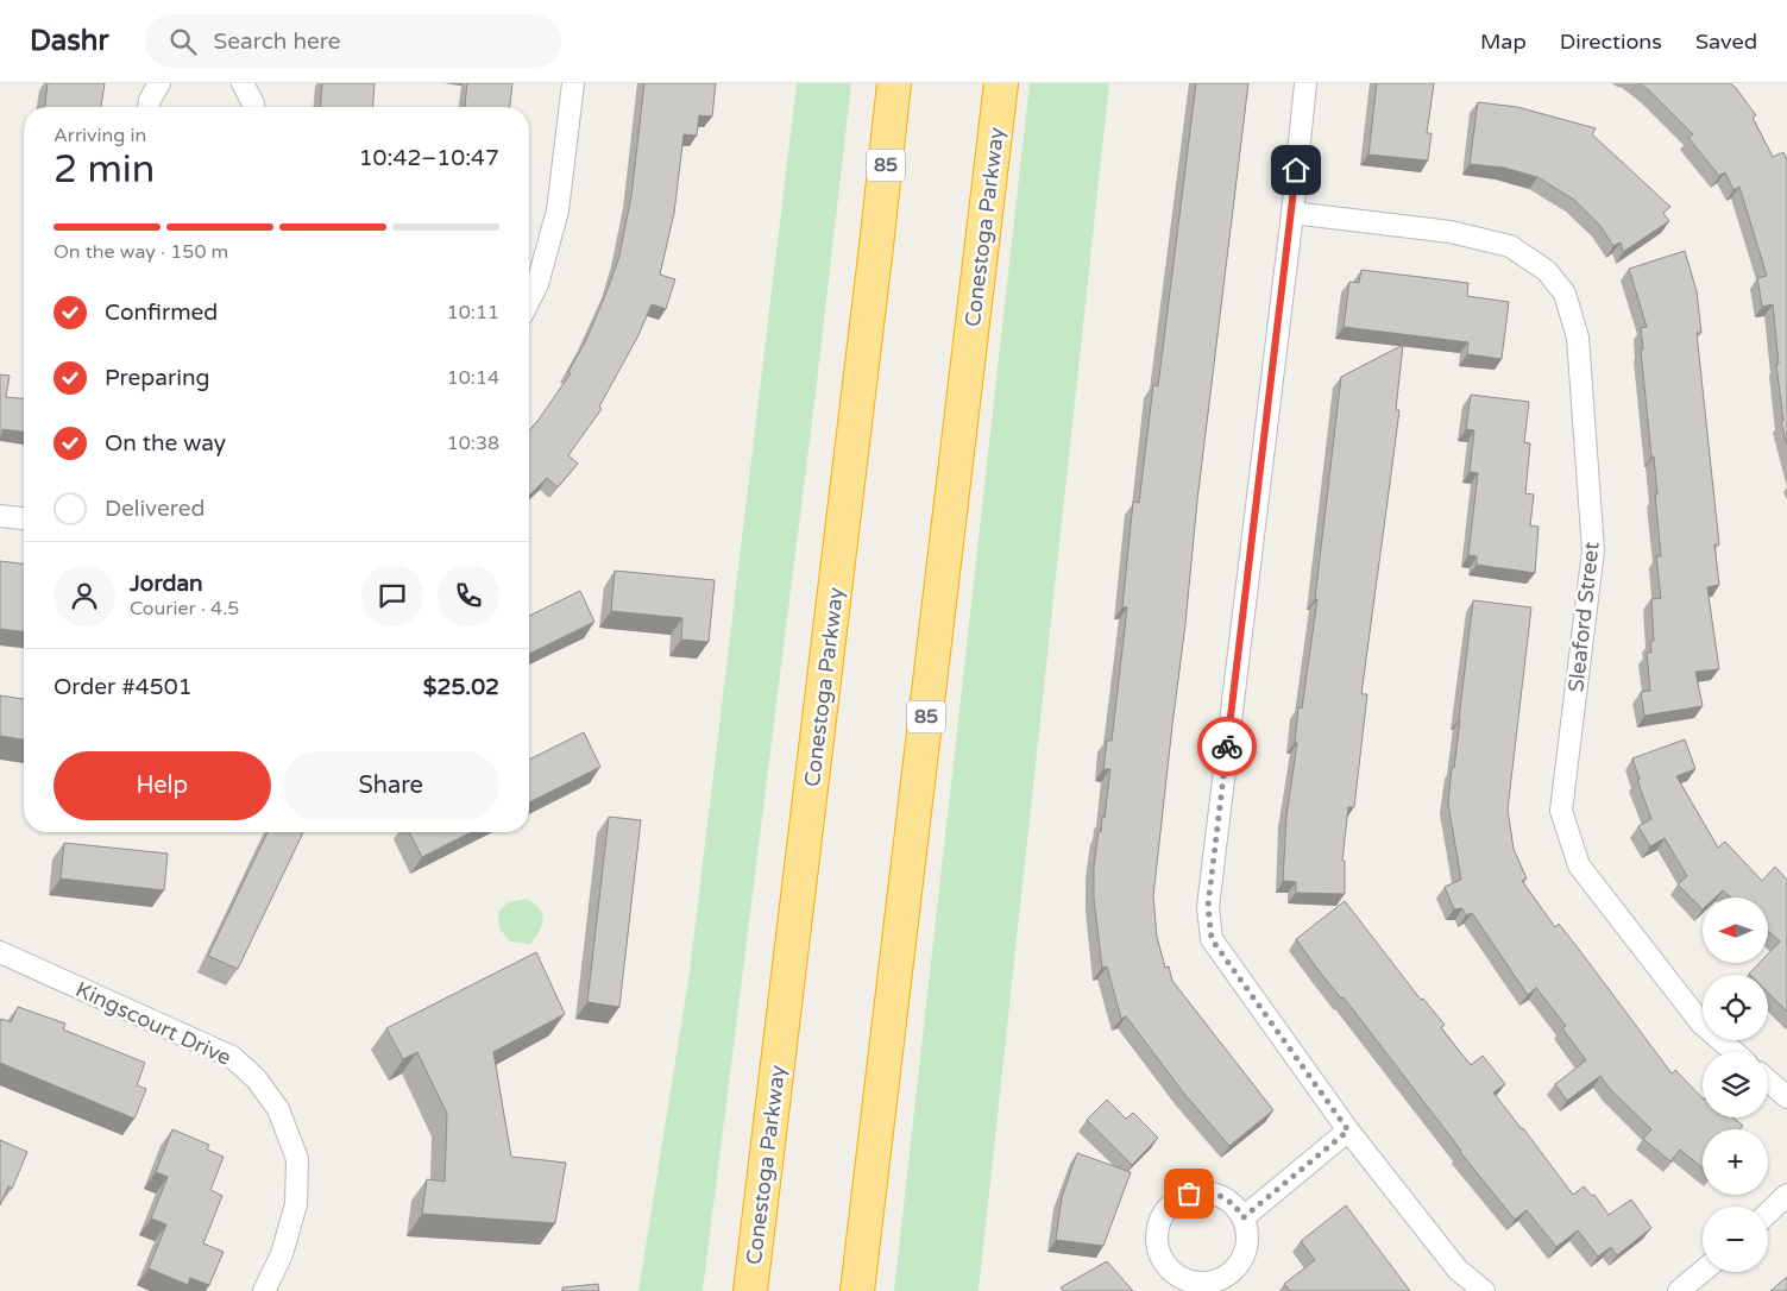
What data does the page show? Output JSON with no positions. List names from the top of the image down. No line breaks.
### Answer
{"streets":{"highway":["85","Conestoga Parkway"],"street":["Sleaford Street","Kingscourt Drive"]},"north":"left","page":{"header":"Dashr","search":"Search here","nav":["Map","Directions","Saved"],"heading":["2 min","Arriving in","10:42–10:47"],"panel":["Jordan","Courier · 4.5","Order #4501","$25.02"],"bar":"On the way · 150 m","list":[["Confirmed","10:11"],["Preparing","10:14"],["On the way","10:38"],"Delivered"],"buttons":["Help","Share"],"map_buttons":["+","−"]}}
